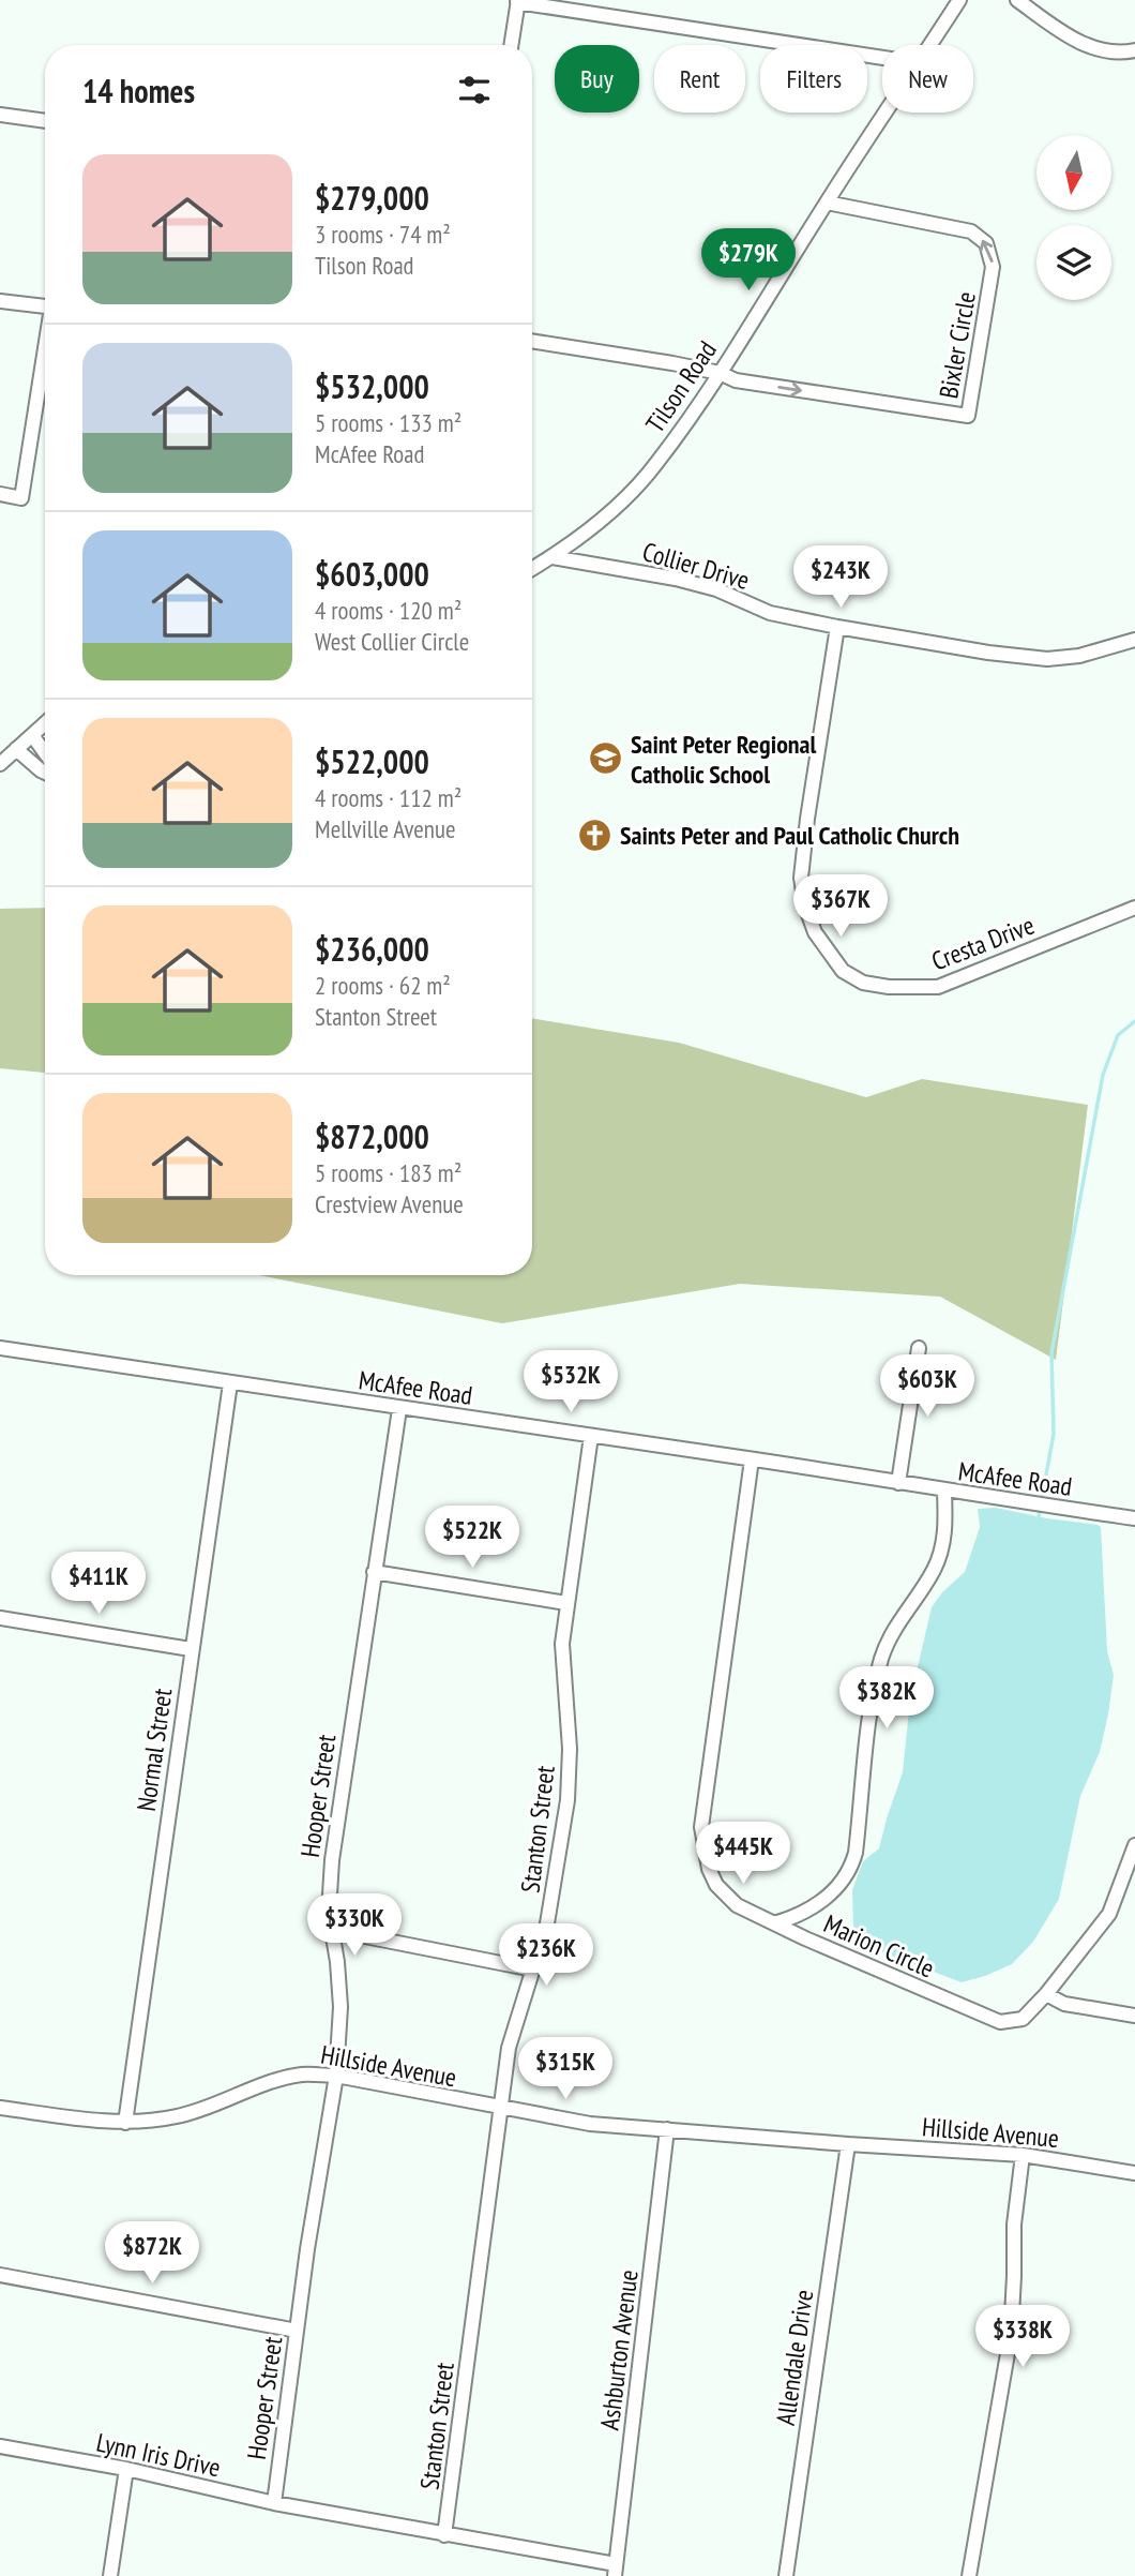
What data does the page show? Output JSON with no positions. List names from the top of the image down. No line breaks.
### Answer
{"streets":{"street":["Bixler Circle","Tilson Road","Collier Drive","Cresta Drive","McAfee Road","Normal Street","Hooper Street","Stanton Street","Marion Circle","Hillside Avenue","Ashburton Avenue","Allendale Drive","Lynn Iris Drive"]},"crossings":[["Bixler Circle","Tilson Road"],["Tilson Road","Collier Drive"],["Collier Drive","Cresta Drive"],["McAfee Road","Normal Street"],["McAfee Road","Hooper Street"],["McAfee Road","Stanton Street"],["McAfee Road","Marion Circle"],["Normal Street","Hillside Avenue"],["Hooper Street","Hillside Avenue"],["Hooper Street","Lynn Iris Drive"],["Stanton Street","Hillside Avenue"],["Stanton Street","Lynn Iris Drive"],["Hillside Avenue","Ashburton Avenue"],["Hillside Avenue","Allendale Drive"],["Ashburton Avenue","Lynn Iris Drive"]],"places":{"school or university":["Saint Peter Regional Catholic School"],"church":["Saints Peter and Paul Catholic Church"]},"north":"bottom","page":{"chip":["Buy","Rent","Filters","New"],"heading":"14 homes","list":[{"name":"$279,000","note":"3 rooms · 74 m² · Tilson Road"},{"name":"$532,000","note":"5 rooms · 133 m² · McAfee Road"},{"name":"$603,000","note":"4 rooms · 120 m² · West Collier Circle"},{"name":"$522,000","note":"4 rooms · 112 m² · Mellville Avenue"},{"name":"$236,000","note":"2 rooms · 62 m² · Stanton Street"},{"name":"$872,000","note":"5 rooms · 183 m² · Crestview Avenue"}],"price":["$279K","$243K","$367K","$532K","$603K","$522K","$411K","$382K","$445K","$330K","$236K","$315K","$872K","$338K"]}}
